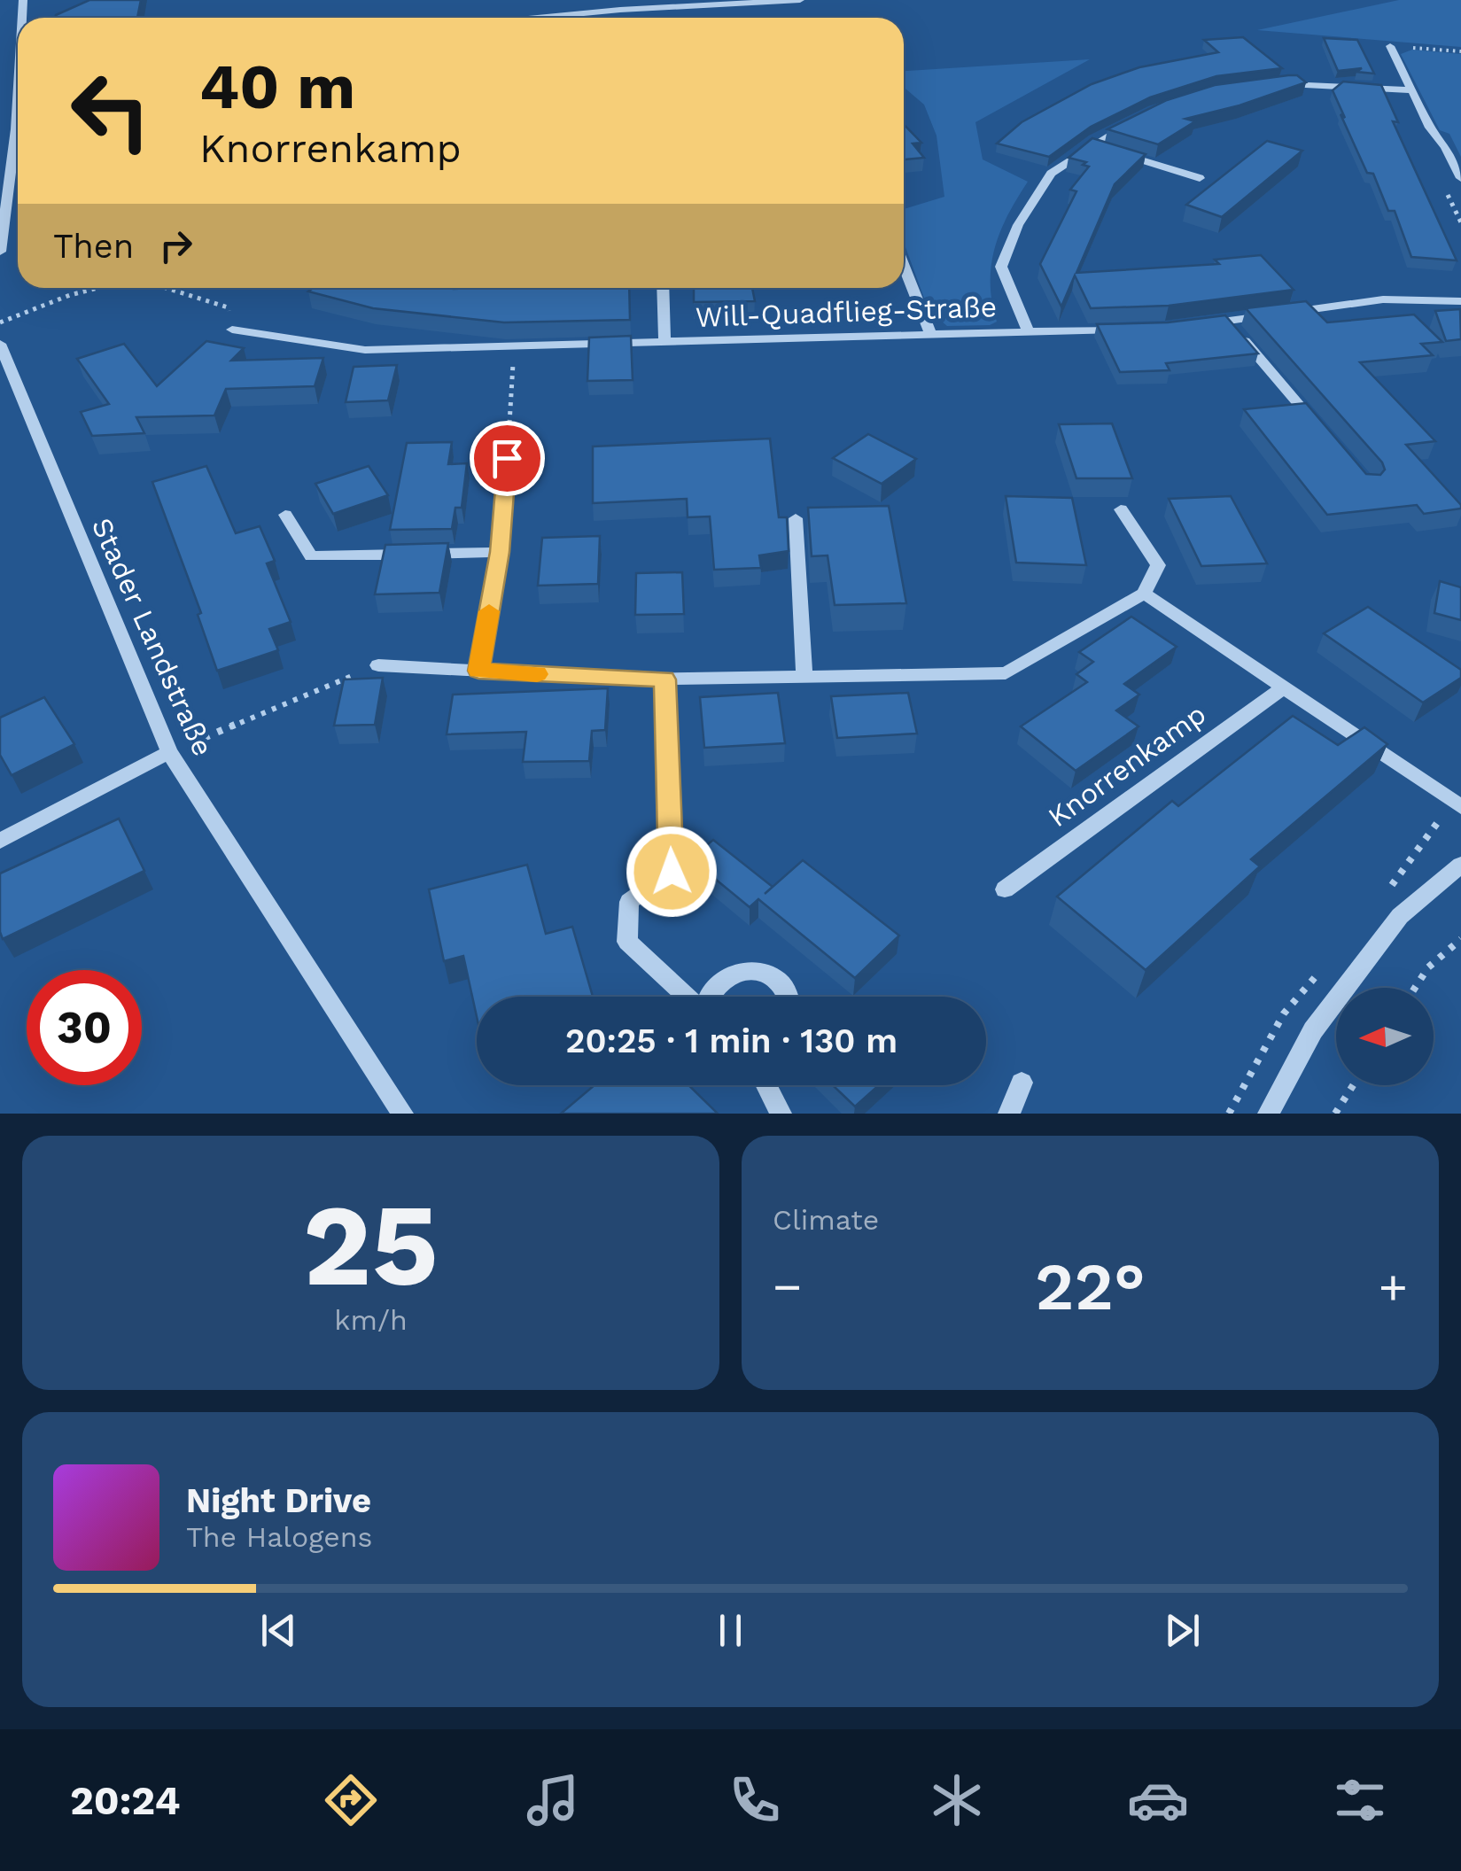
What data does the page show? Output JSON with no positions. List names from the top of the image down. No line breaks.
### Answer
{"streets":{"street":["Will-Quadflieg-Straße","Stader Landstraße","Knorrenkamp"]},"north":"left","page":{"turn":["40 m","Knorrenkamp"],"then":"Then","limit":"30","trip":"20:25 · 1 min · 130 m","tile":[["25","km/h"],"Climate"],"heat":["−","22°","+"],"song":["Night Drive","The Halogens"],"tabs":"20:24"}}
